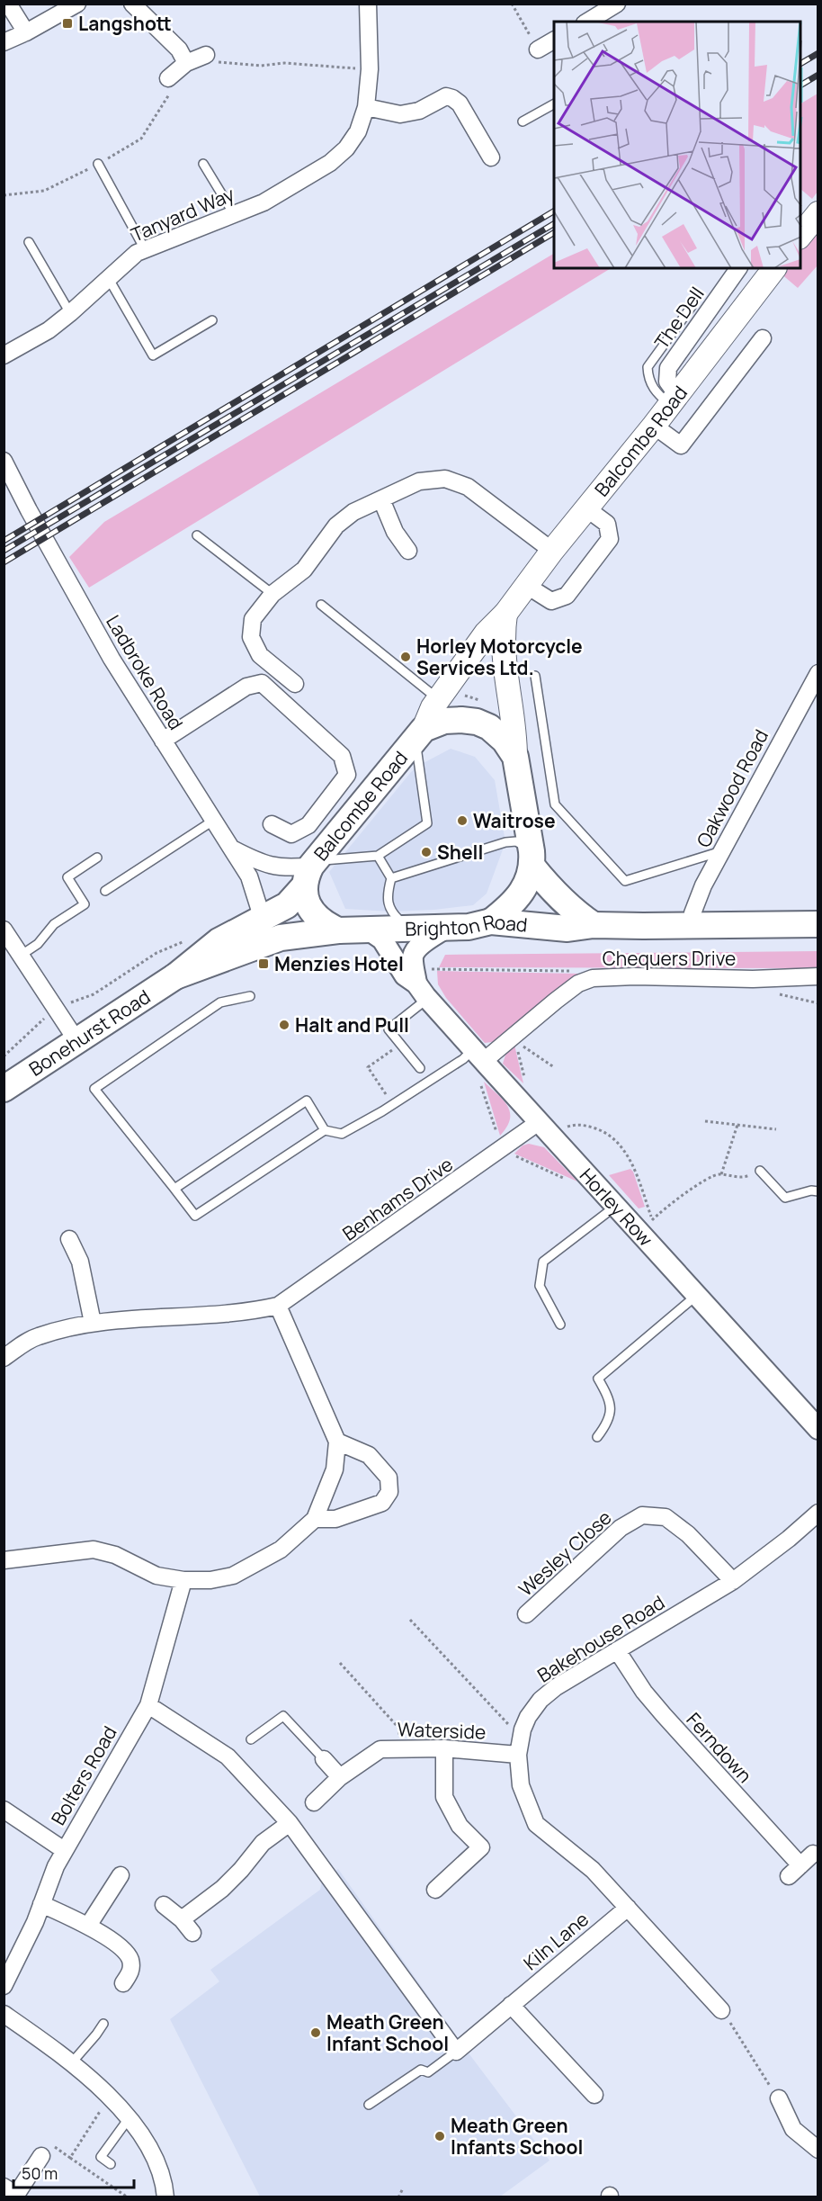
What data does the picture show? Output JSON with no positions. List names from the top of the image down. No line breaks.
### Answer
{"streets":{"main road":["Balcombe Road","Brighton Road","Bonehurst Road"],"street":["Tanyard Way","The Dell","Ladbroke Road","Oakwood Road","Chequers Drive","Benhams Drive","Horley Row","Wesley Close","Bakehouse Road","Waterside","Ferndown","Bolters Road","Kiln Lane"]},"crossings":[["The Dell","Balcombe Road"],["Balcombe Road","Bonehurst Road"],["Ladbroke Road","Bonehurst Road"],["Oakwood Road","Brighton Road"],["Brighton Road","Bonehurst Road"],["Brighton Road","Horley Row"],["Chequers Drive","Horley Row"],["Benhams Drive","Horley Row"],["Wesley Close","Bakehouse Road"],["Bakehouse Road","Waterside"],["Bakehouse Road","Ferndown"],["Bakehouse Road","Kiln Lane"]],"places":{"transit":["Langshott","Menzies Hotel"],"other":["Horley Motorcycle Services Ltd.","Waitrose","Shell","Halt and Pull","Meath Green Infant School","Meath Green Infants School"]},"scale_bar":"50 m"}
